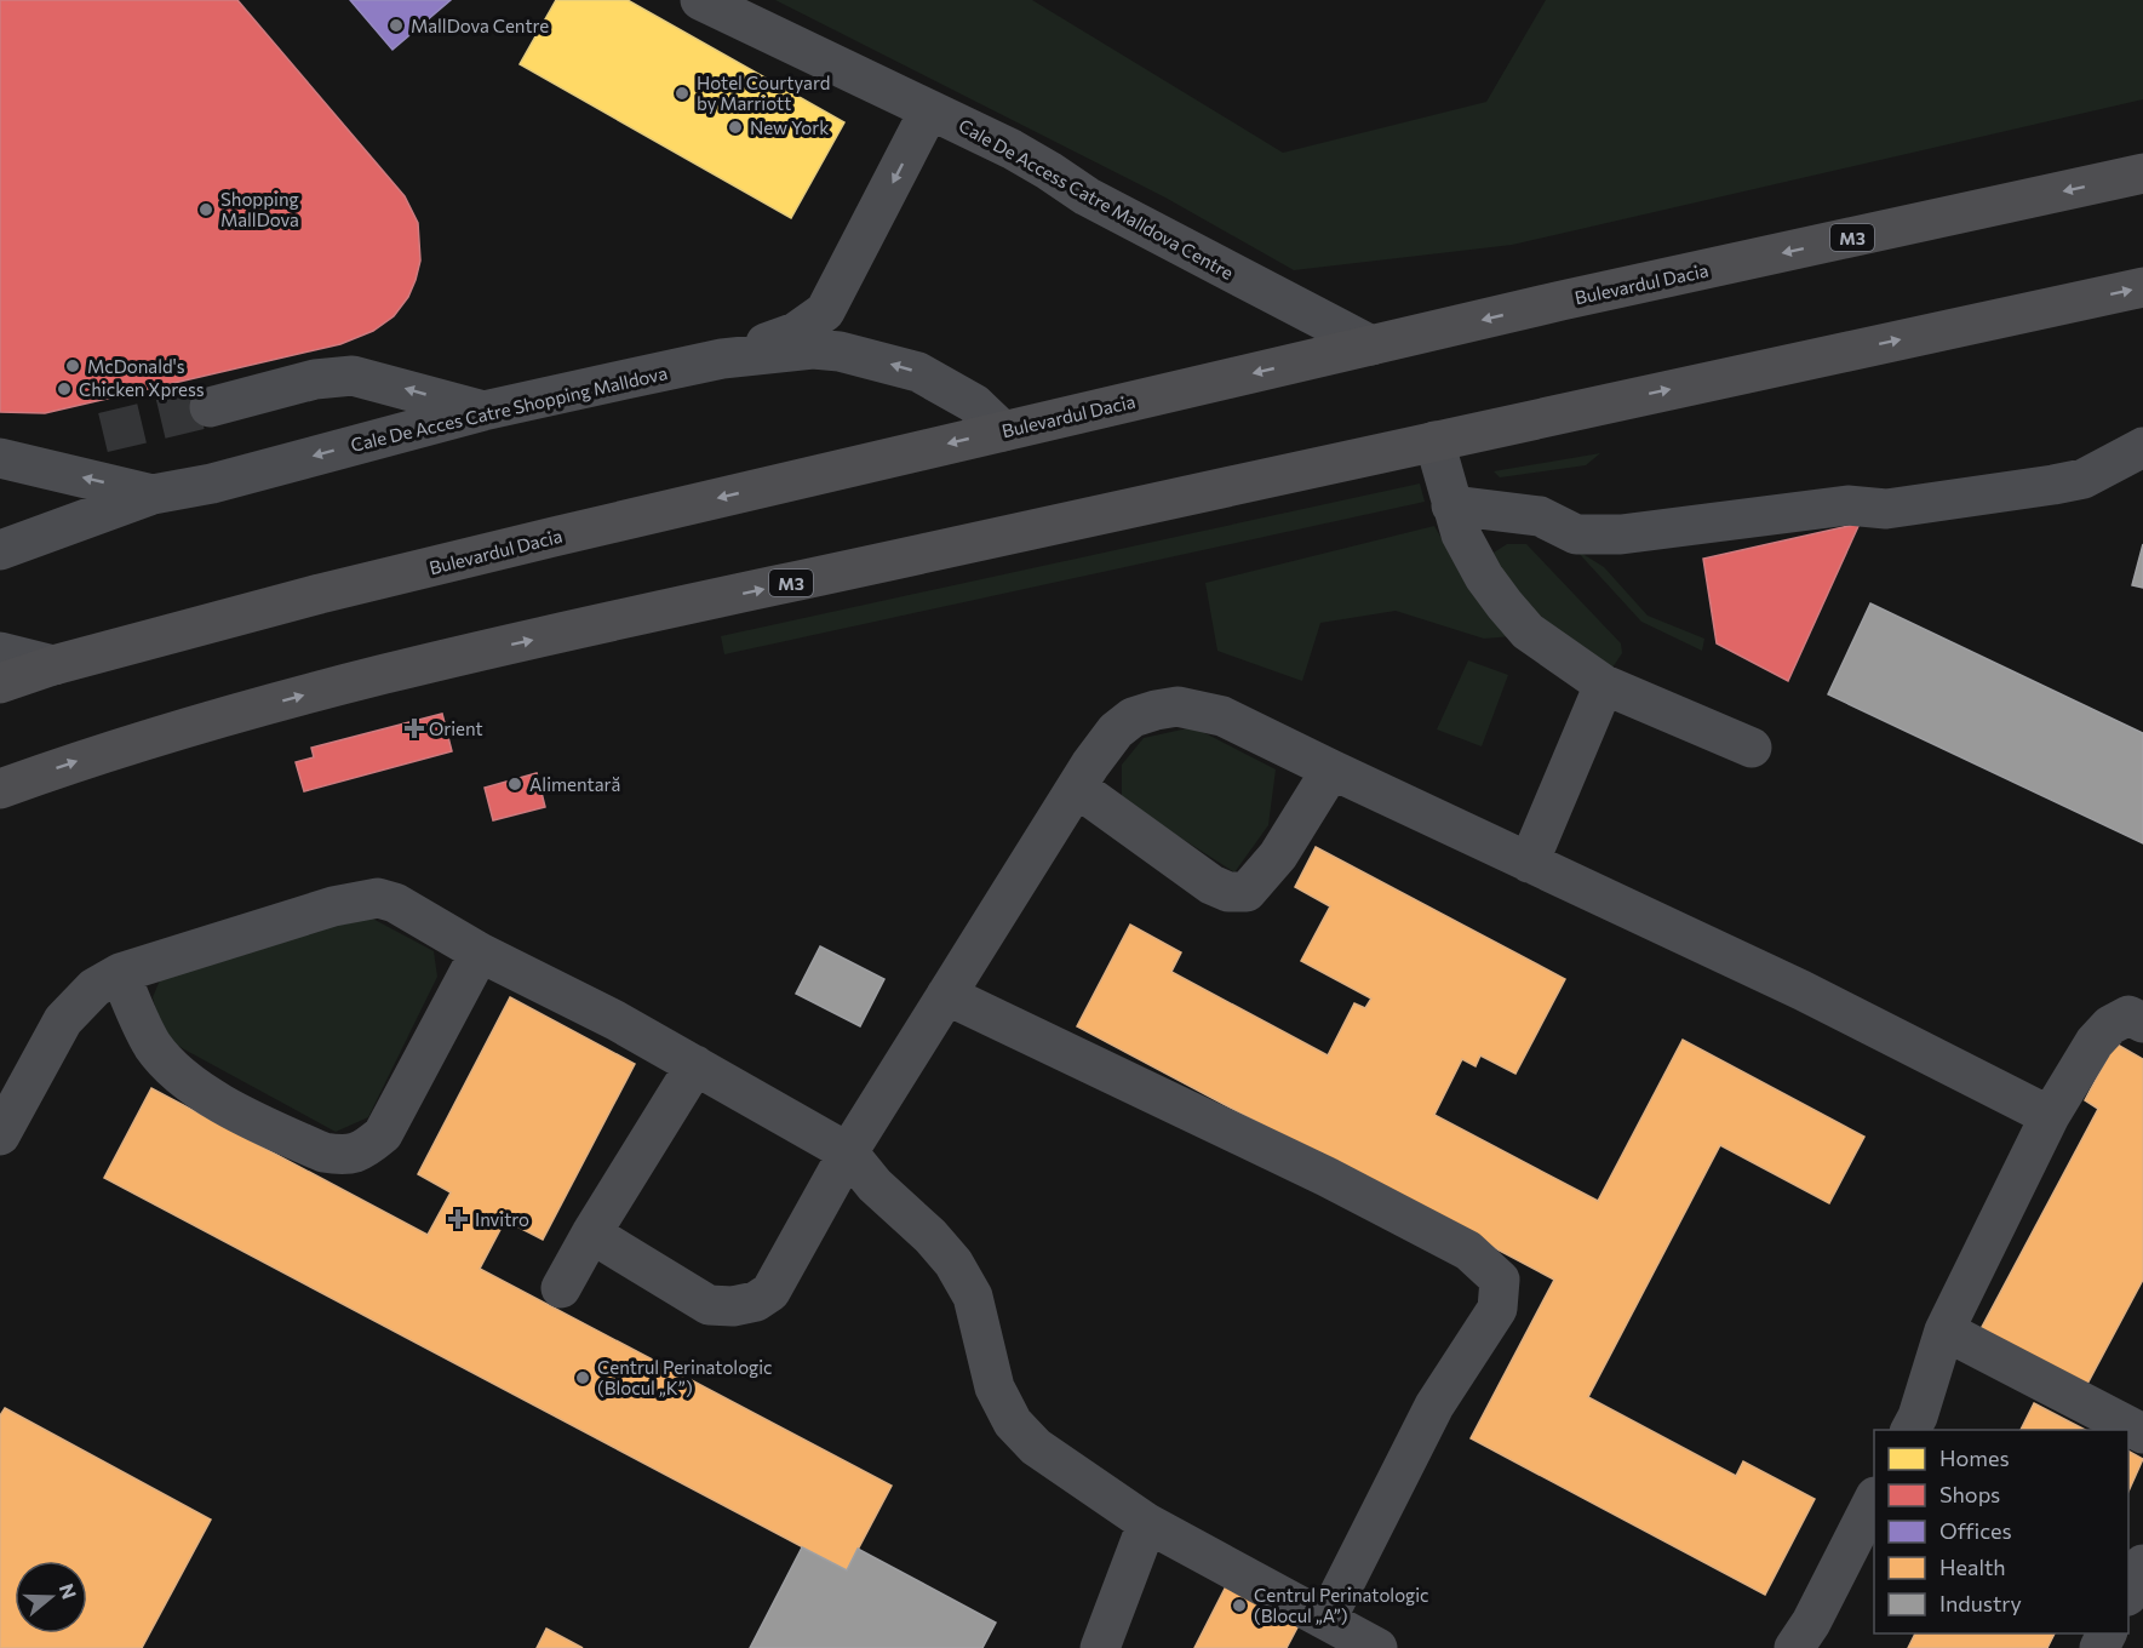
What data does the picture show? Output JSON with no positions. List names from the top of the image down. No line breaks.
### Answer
{"streets":{"highway":["M3","Bulevardul Dacia"],"street":["Cale De Access Catre Malldova Centre","Cale De Acces Catre Shopping Malldova"]},"crossings":[["Cale De Access Catre Malldova Centre","Bulevardul Dacia"],["Bulevardul Dacia","Cale De Acces Catre Shopping Malldova"]],"places":{"other":["MallDova Centre","Hotel Courtyard by Marriott","New York","Shopping MallDova","McDonald's","Chicken Xpress","Alimentară","Centrul Perinatologic (Blocul „K”)","Centrul Perinatologic (Blocul „A”)"],"health":["Orient","Invitro"]},"legend":["Homes","Shops","Offices","Health","Industry"],"north":"right"}
